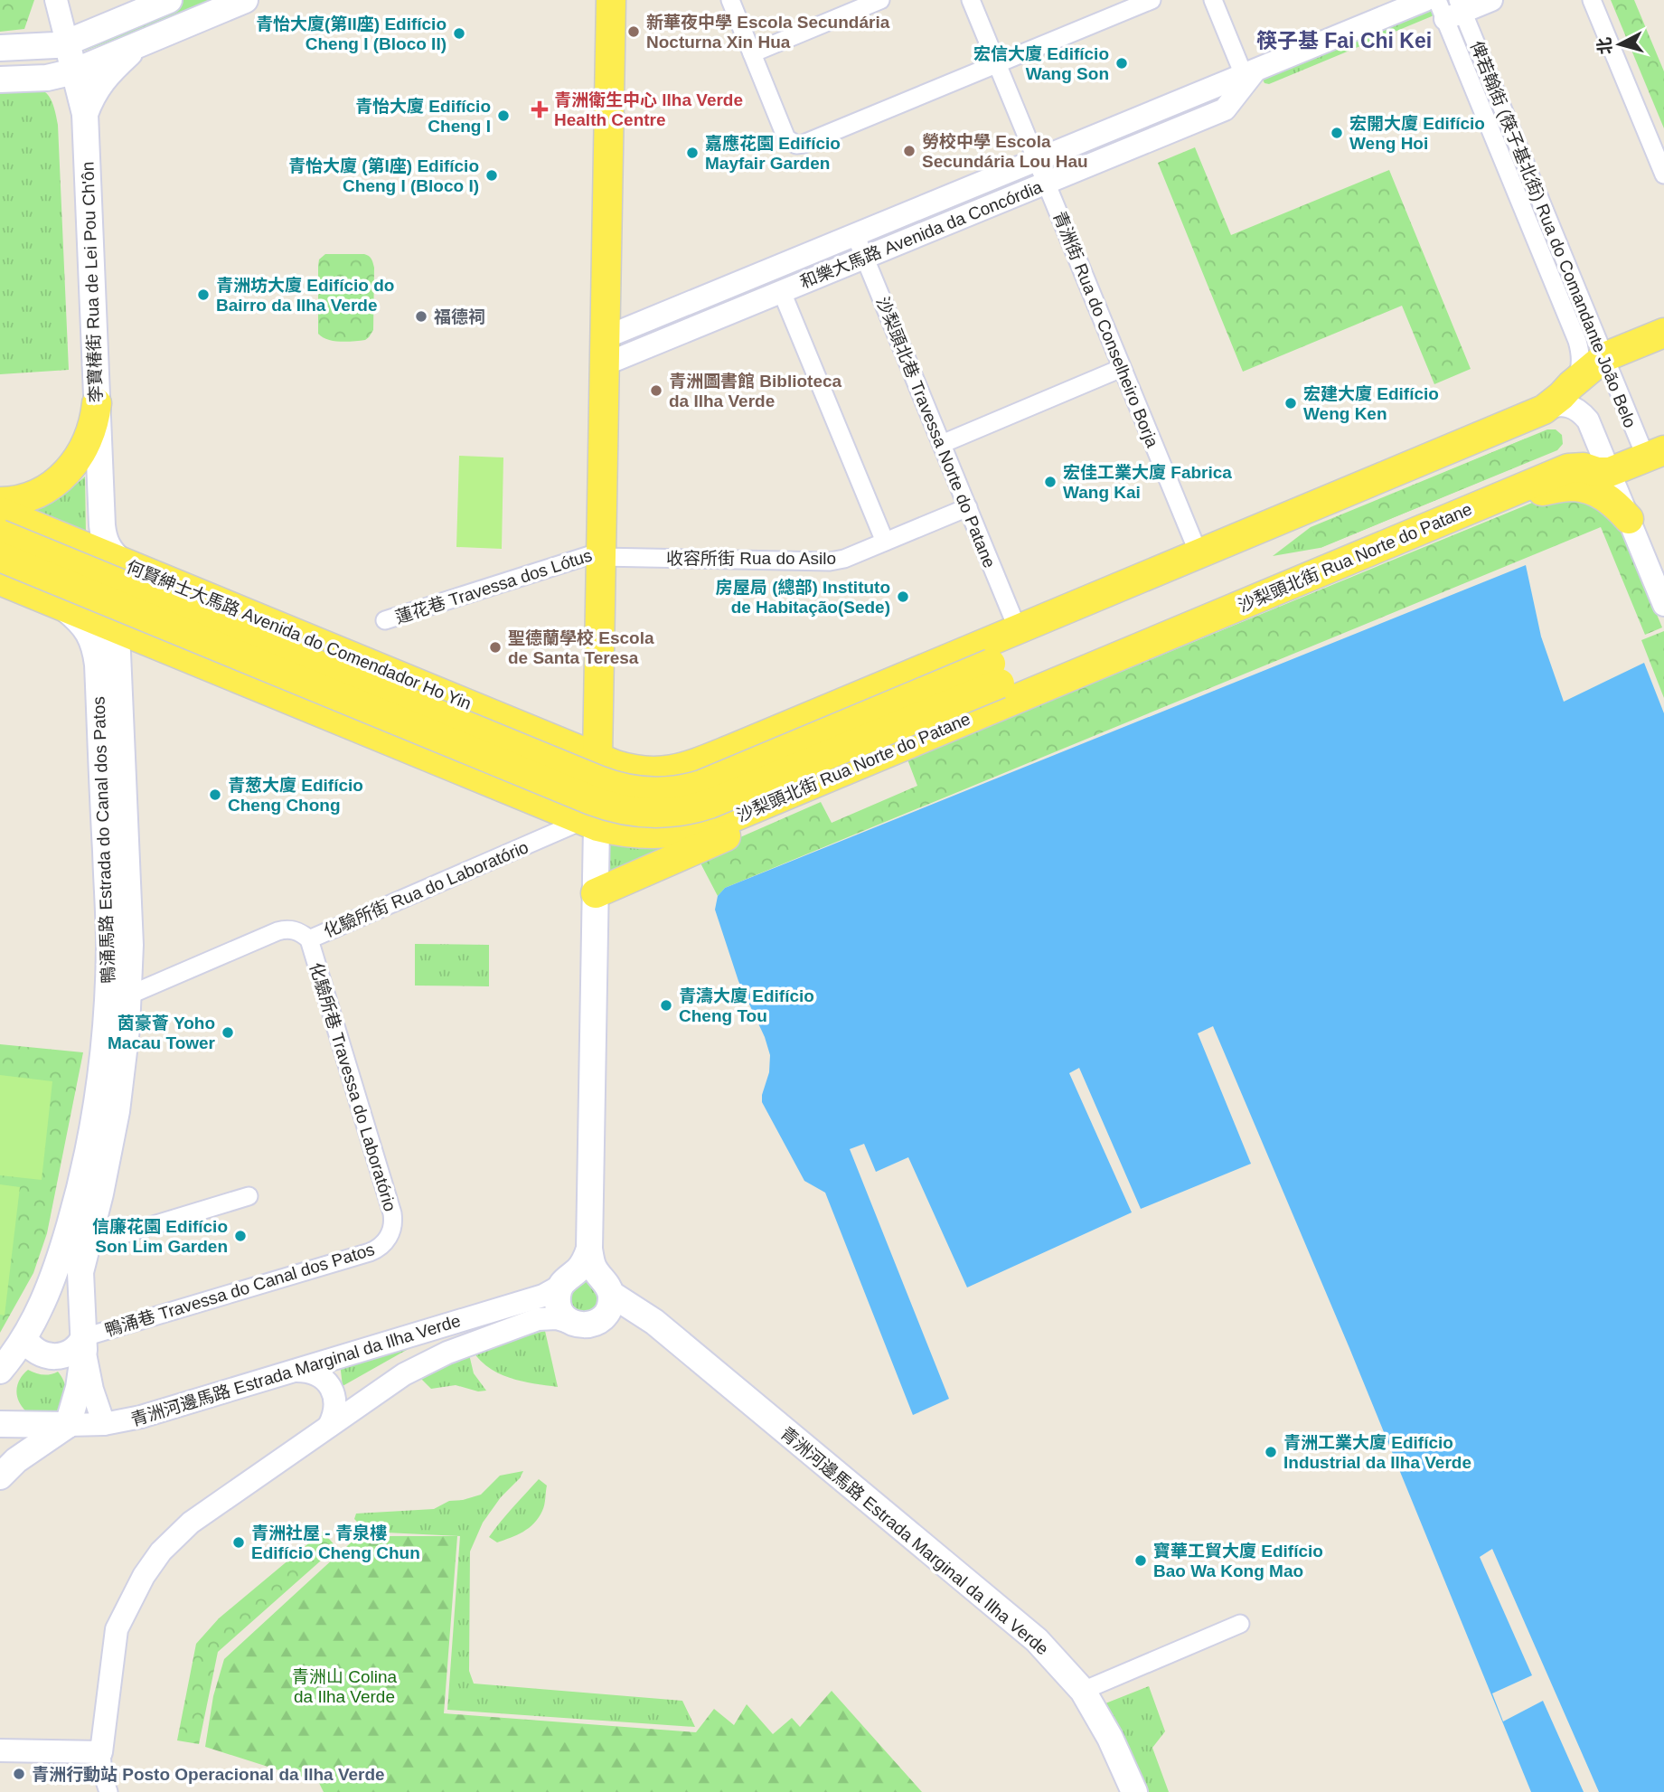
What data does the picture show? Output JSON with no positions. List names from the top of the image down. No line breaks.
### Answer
{"streets":{"main road":["李寶椿街 Rua de Lei Pou Ch'ôn","沙梨頭北街 Rua Norte do Patane","何賢紳士大馬路 Avenida do Comendador Ho Yin","鴨涌馬路 Estrada do Canal dos Patos","青洲河邊馬路 Estrada Marginal da Ilha Verde"],"street":["和樂大馬路 Avenida da Concórdia","俾若翰街 (筷子基北街) Rua do Comandante João Belo","青洲街 Rua do Conselheiro Borja","沙梨頭北巷 Travessa Norte do Patane","收容所街 Rua do Asilo","蓮花巷 Travessa dos Lótus","化驗所街 Rua do Laboratório","化驗所巷 Travessa do Laboratório","鴨涌巷 Travessa do Canal dos Patos"]},"crossings":[["和樂大馬路 Avenida da Concórdia","青洲街 Rua do Conselheiro Borja"],["和樂大馬路 Avenida da Concórdia","沙梨頭北巷 Travessa Norte do Patane"],["李寶椿街 Rua de Lei Pou Ch'ôn","何賢紳士大馬路 Avenida do Comendador Ho Yin"],["沙梨頭北巷 Travessa Norte do Patane","收容所街 Rua do Asilo"],["沙梨頭北街 Rua Norte do Patane","化驗所街 Rua do Laboratório"],["收容所街 Rua do Asilo","蓮花巷 Travessa dos Lótus"],["鴨涌馬路 Estrada do Canal dos Patos","化驗所街 Rua do Laboratório"],["鴨涌馬路 Estrada do Canal dos Patos","鴨涌巷 Travessa do Canal dos Patos"],["鴨涌馬路 Estrada do Canal dos Patos","青洲河邊馬路 Estrada Marginal da Ilha Verde"],["化驗所街 Rua do Laboratório","化驗所巷 Travessa do Laboratório"],["化驗所巷 Travessa do Laboratório","鴨涌巷 Travessa do Canal dos Patos"]],"districts":["筷子基 Fai Chi Kei"],"parks":["青洲山 Colina da Ilha Verde"],"places":{"other":["新華夜中學 Escola Secundária Nocturna Xin Hua","青怡大廈(第II座) Edifício Cheng I (Bloco II)","宏信大廈 Edifício Wang Son","青怡大廈 Edifício Cheng I","宏開大廈 Edifício Weng Hoi","勞校中學 Escola Secundária Lou Hau","嘉應花園 Edifício Mayfair Garden","青怡大廈 (第I座) Edifício Cheng I (Bloco I)","青洲坊大廈 Edifício do Bairro da Ilha Verde","福德祠","青洲圖書館 Biblioteca da Ilha Verde","宏建大廈 Edifício Weng Ken","宏佳工業大廈 Fabrica Wang Kai","房屋局 (總部) Instituto de Habitação(Sede)","聖德蘭學校 Escola de Santa Teresa","青葱大廈 Edifício Cheng Chong","青濤大廈 Edifício Cheng Tou","茵豪薈 Yoho Macau Tower","信廉花園 Edifício Son Lim Garden","青洲工業大廈 Edifício Industrial da Ilha Verde","青洲社屋 - 青泉樓 Edifício Cheng Chun","寶華工貿大廈 Edifício Bao Wa Kong Mao","青洲行動站 Posto Operacional da Ilha Verde"],"health":["青洲衛生中心 llha Verde Health Centre"]},"north":"left"}
